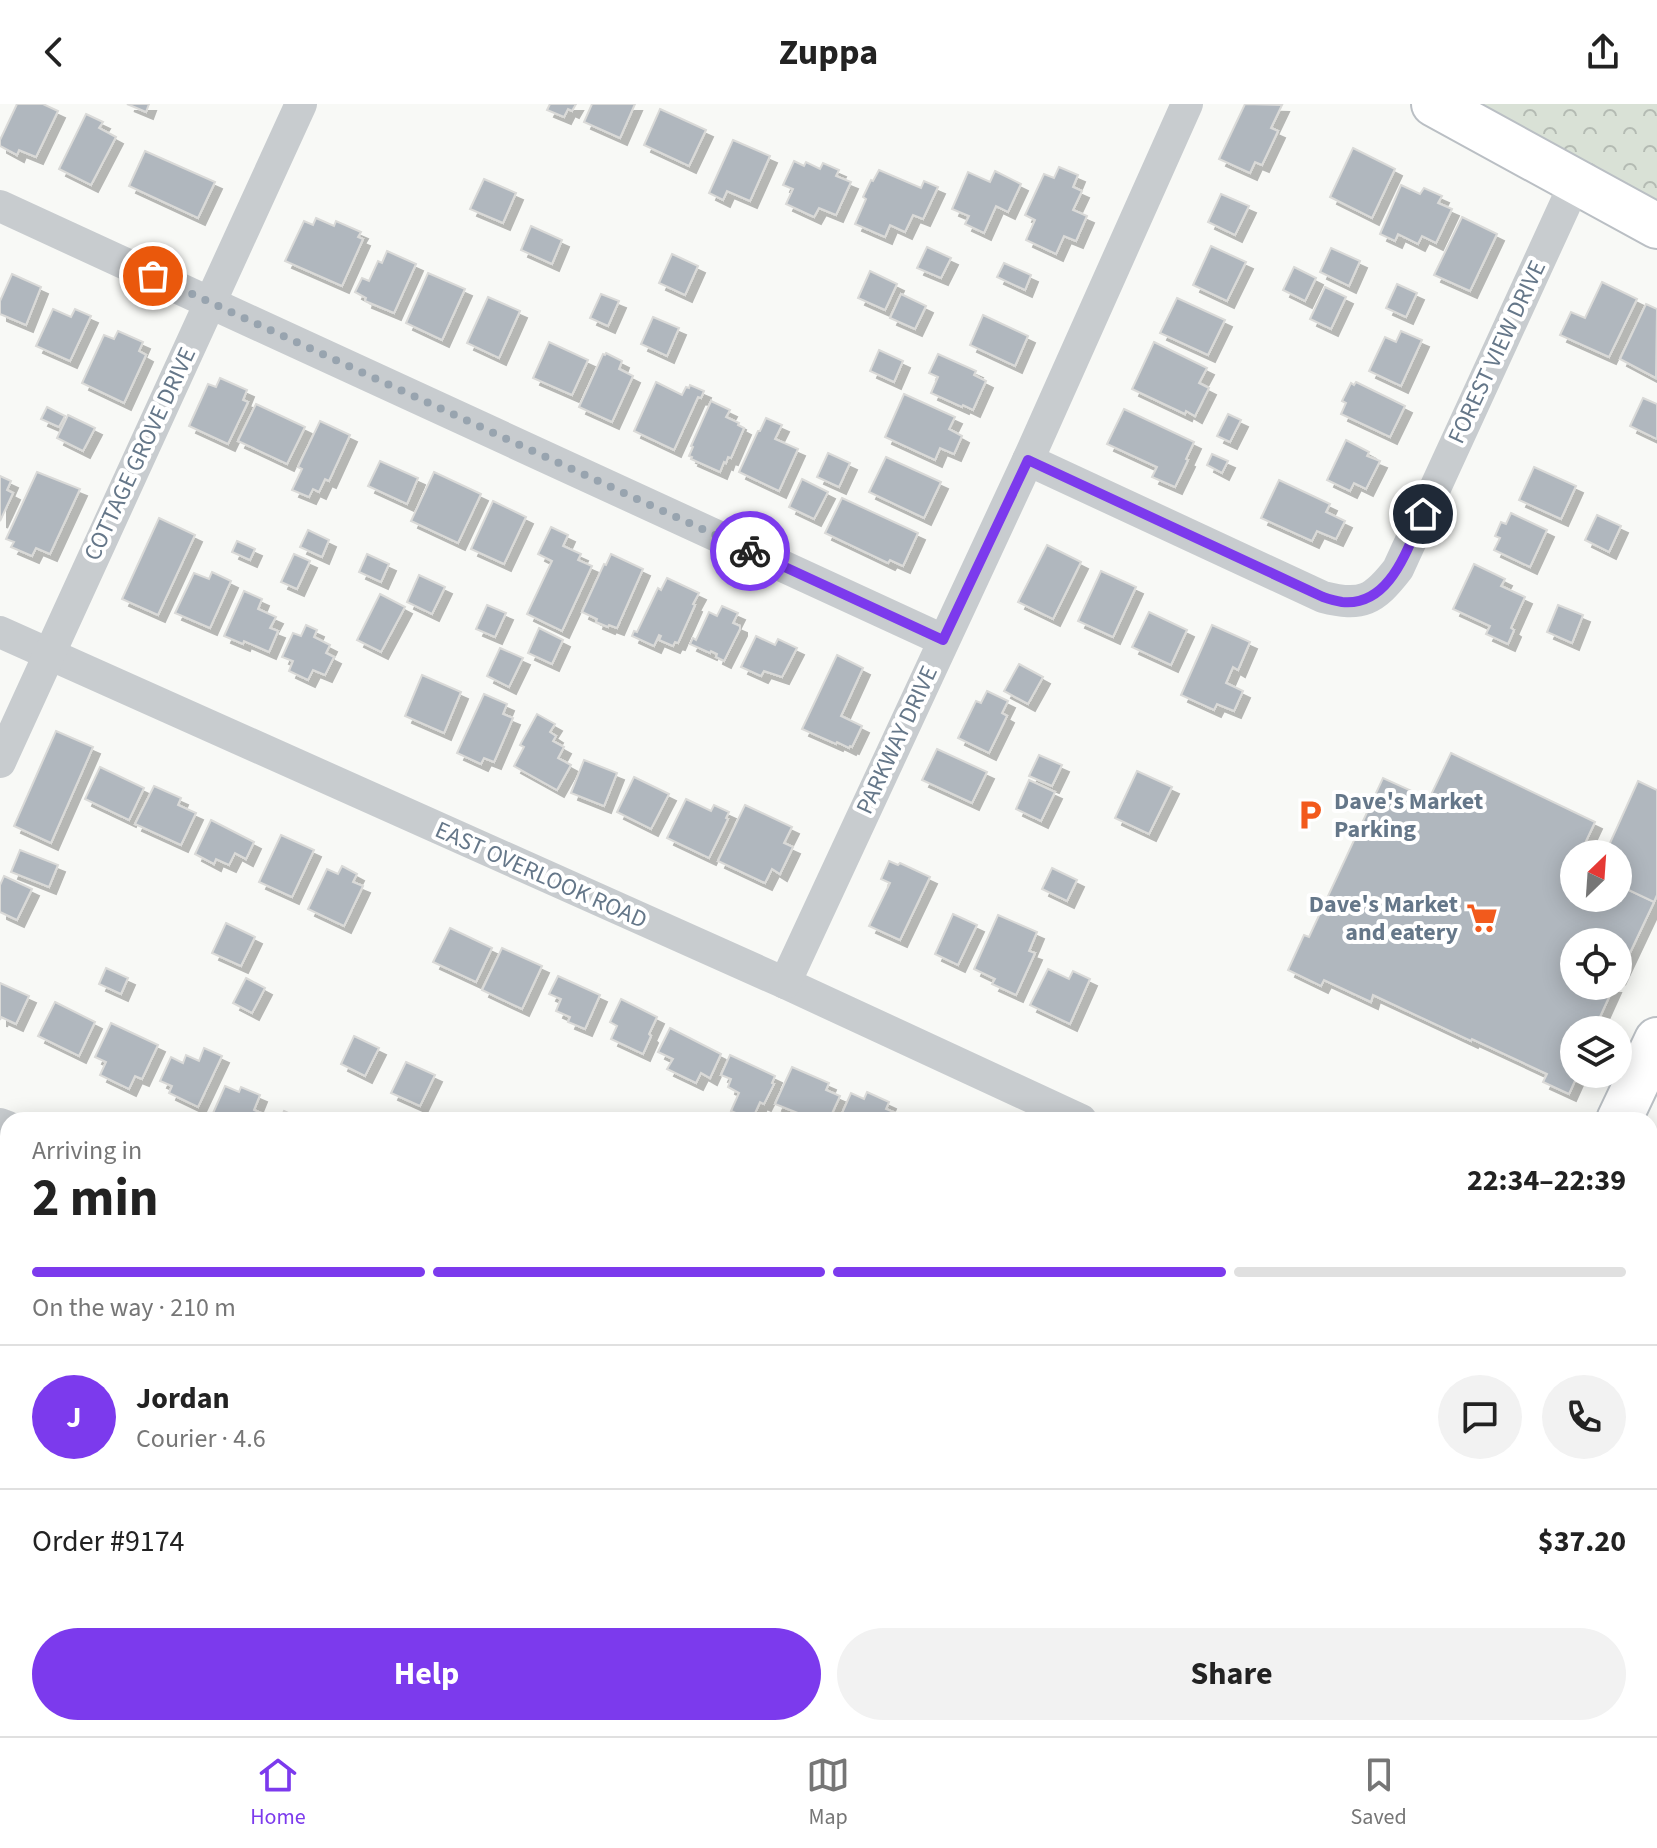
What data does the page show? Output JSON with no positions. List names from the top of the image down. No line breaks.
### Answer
{"streets":{"street":["FOREST VIEW DRIVE","COTTAGE GROVE DRIVE","PARKWAY DRIVE","EAST OVERLOOK ROAD"]},"crossings":[["FOREST VIEW DRIVE","PARKWAY DRIVE"],["COTTAGE GROVE DRIVE","EAST OVERLOOK ROAD"],["PARKWAY DRIVE","EAST OVERLOOK ROAD"]],"places":{"parking":["Dave's Market Parking"],"supermarket":["Dave's Market and eatery"]},"north":"top right","page":{"header":"Zuppa","heading":["2 min","Arriving in","22:34–22:39"],"panel":["Jordan","Courier · 4.6","Order #9174","$37.20"],"bar":"On the way · 210 m","round":"J","buttons":["Help","Share"],"tabs":["Home","Map","Saved"]}}
